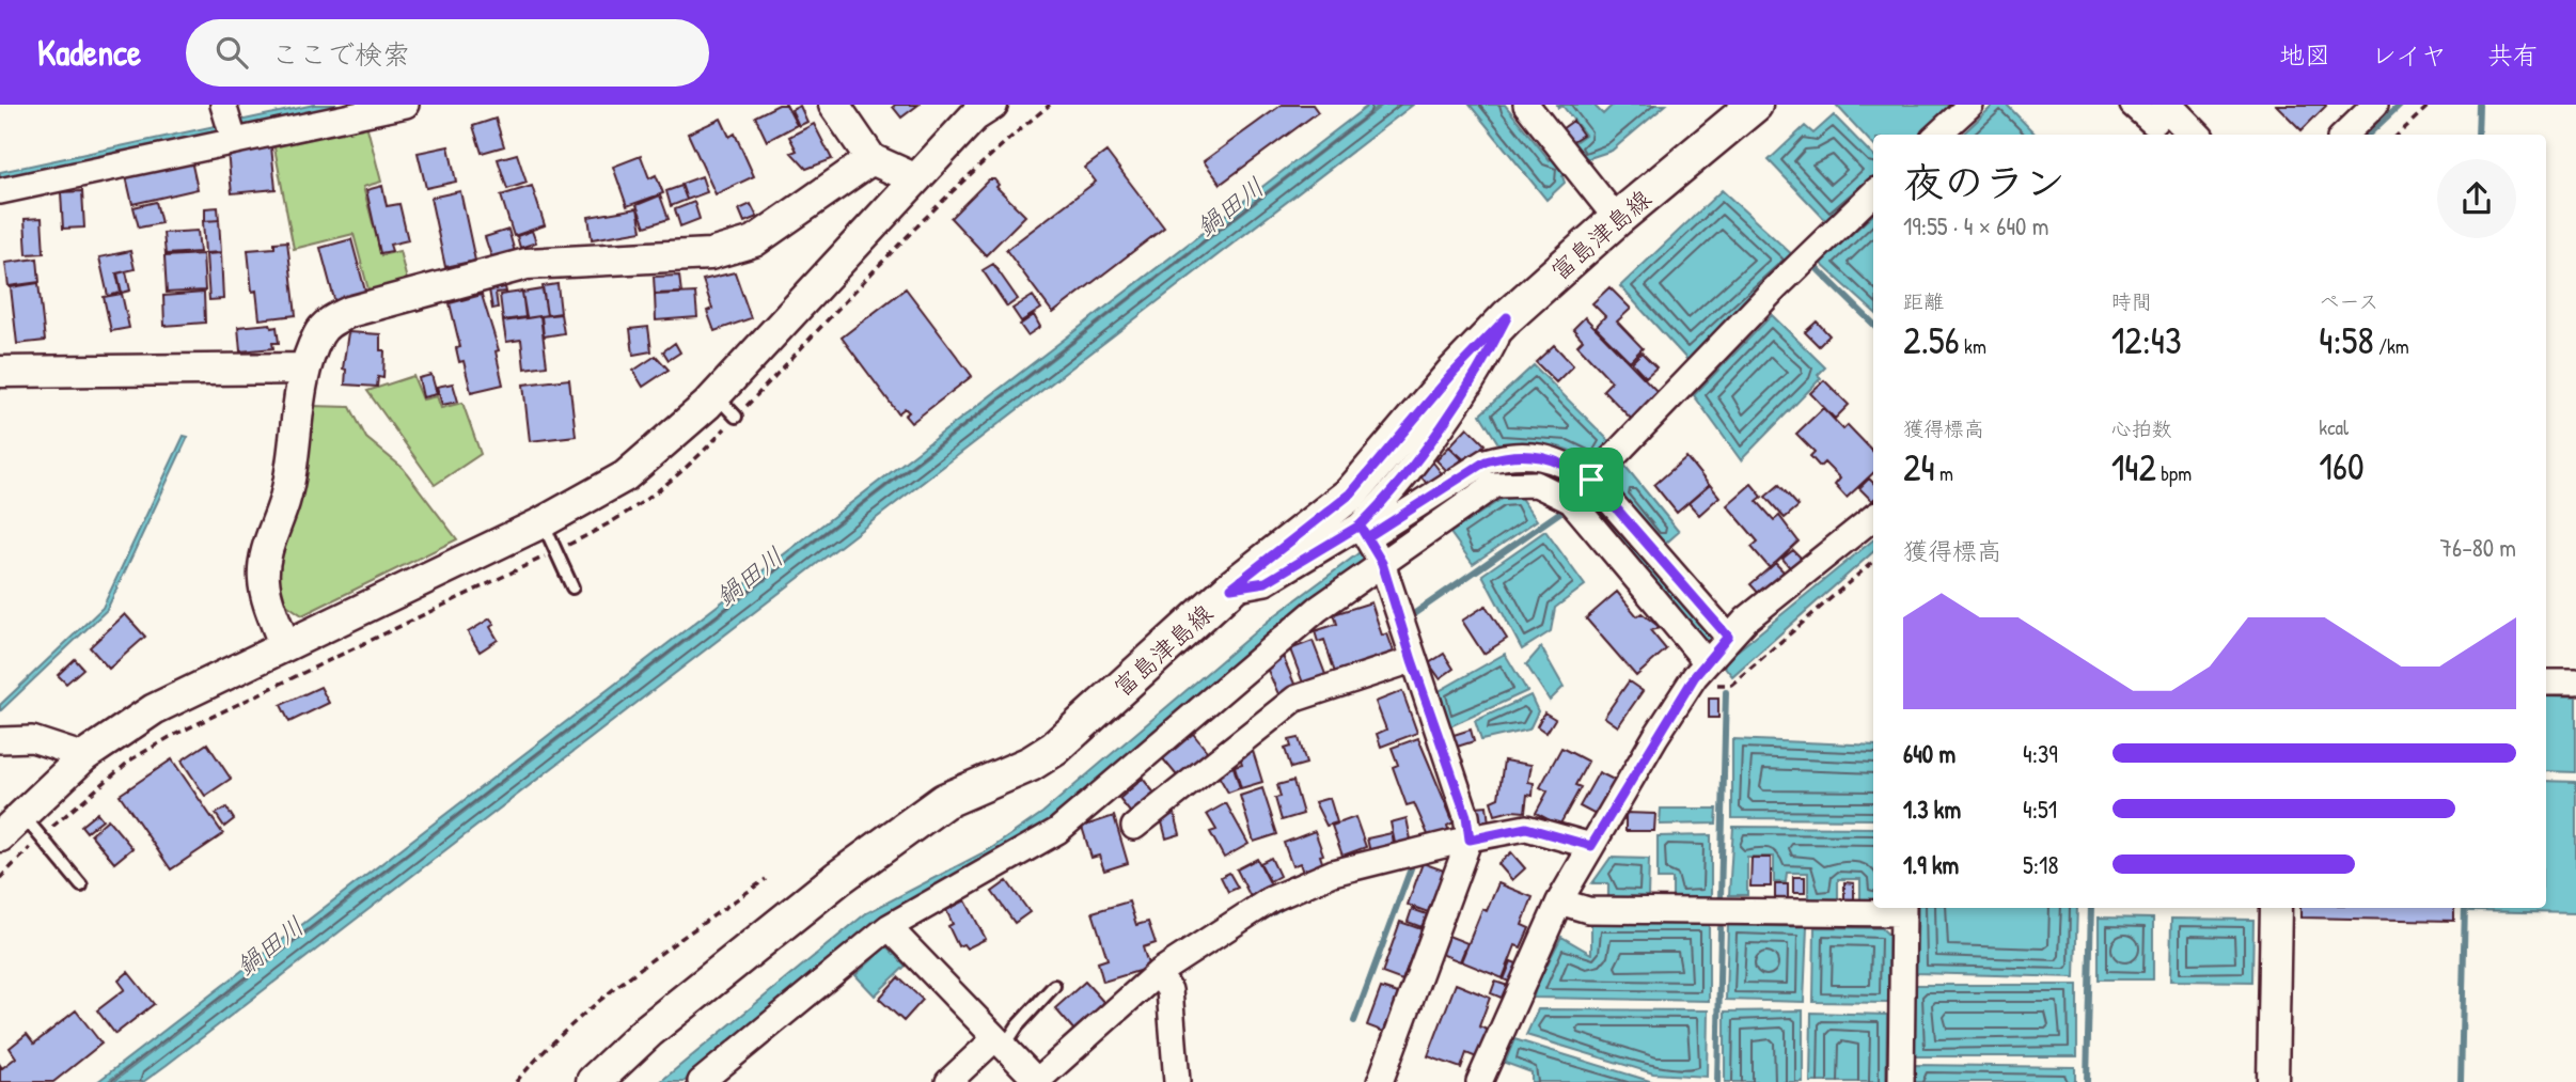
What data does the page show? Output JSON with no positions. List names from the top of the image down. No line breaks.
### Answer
{"streets":{"main road":["富島津島線"]},"water":["鍋田川"],"page":{"header":"Kadence","search":"ここで検索","nav":["地図","レイヤ","共有"],"heading":["夜のラン","19:55 · 4 × 640 m"],"stats":[["距離","2.56 km"],["時間","12:43"],["ペース","4:58 /km"],["獲得標高","24 m"],["心拍数","142 bpm"],["kcal","160"]],"chart":["獲得標高","76–80 m"],"list":[{"name":"640 m","note":"4:39"},{"name":"1.3 km","note":"4:51"},{"name":"1.9 km","note":"5:18"}]}}
